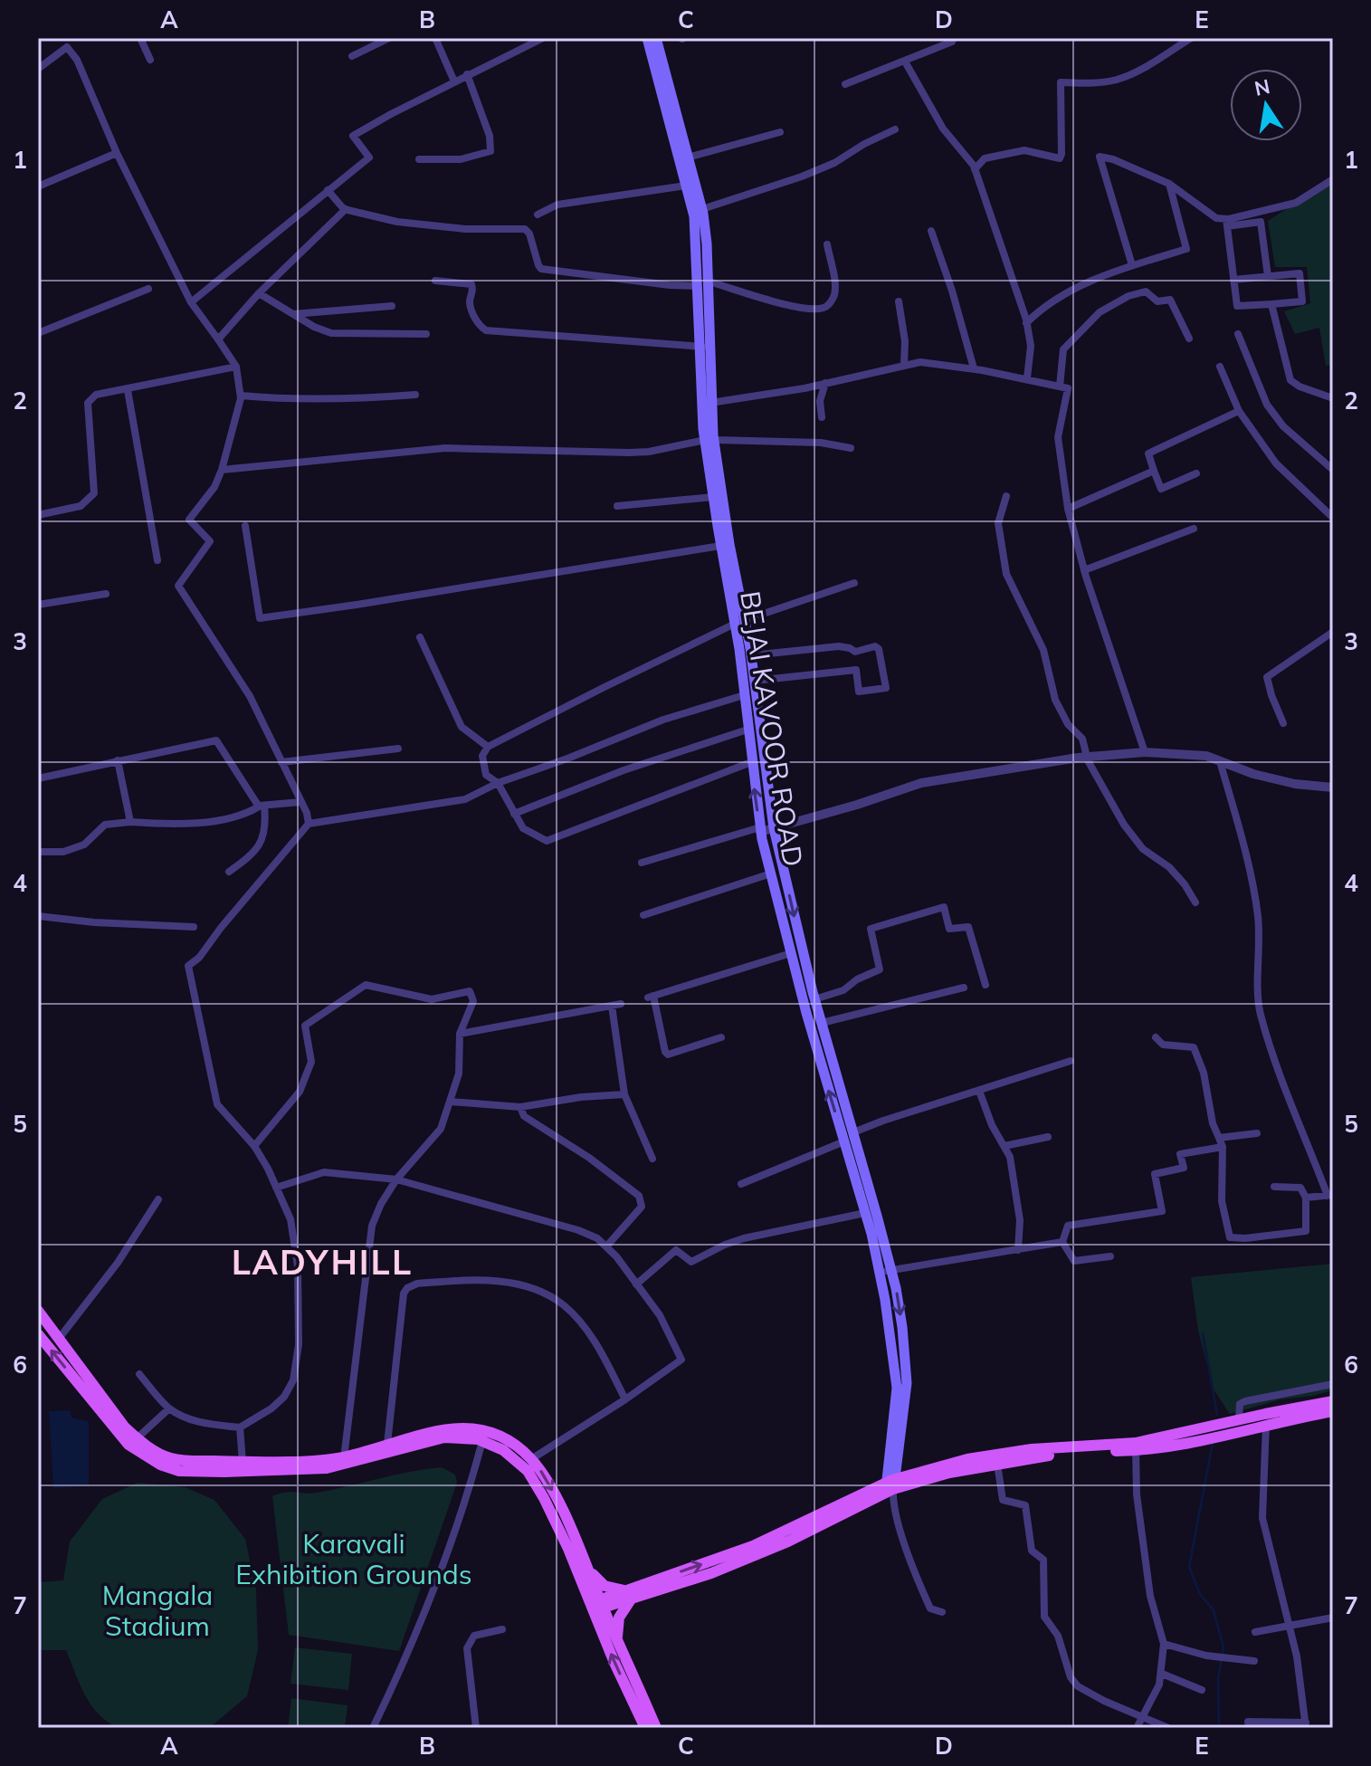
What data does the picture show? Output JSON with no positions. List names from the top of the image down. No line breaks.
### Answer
{"streets":{"main road":["BEJAI KAVOOR ROAD"]},"districts":["LADYHILL"],"parks":["Karavali Exhibition Grounds","Mangala Stadium"],"north":"top","grid":{"columns":["A","B","C","D","E"],"rows":["1","2","3","4","5","6","7"]}}
